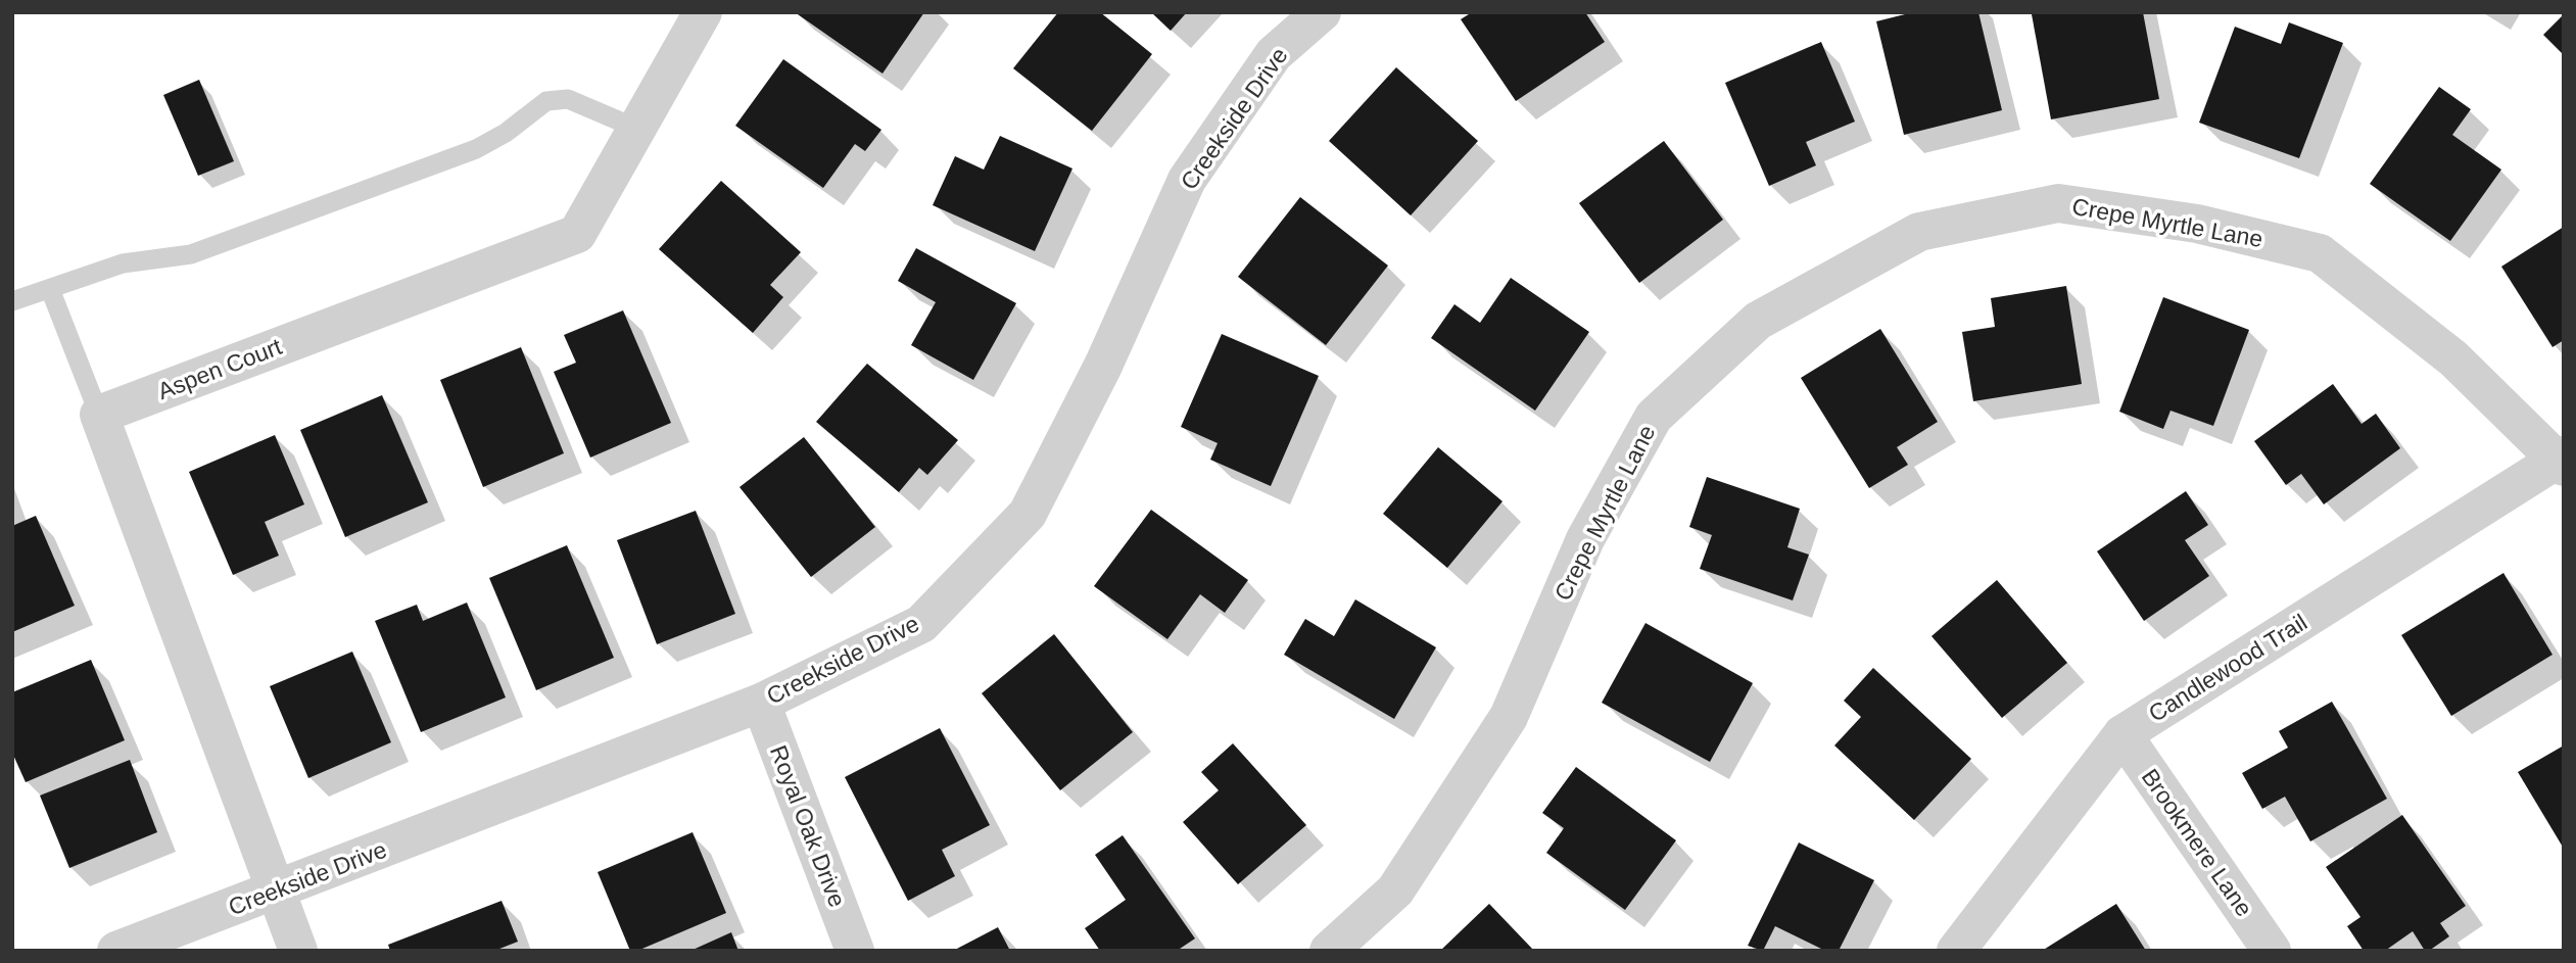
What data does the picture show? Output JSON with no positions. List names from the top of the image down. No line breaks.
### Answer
{"streets":{"street":["Creekside Drive","Crepe Myrtle Lane","Aspen Court","Candlewood Trail","Royal Oak Drive","Brookmere Lane"]},"crossings":[["Creekside Drive","Royal Oak Drive"],["Crepe Myrtle Lane","Candlewood Trail"],["Candlewood Trail","Brookmere Lane"]]}
